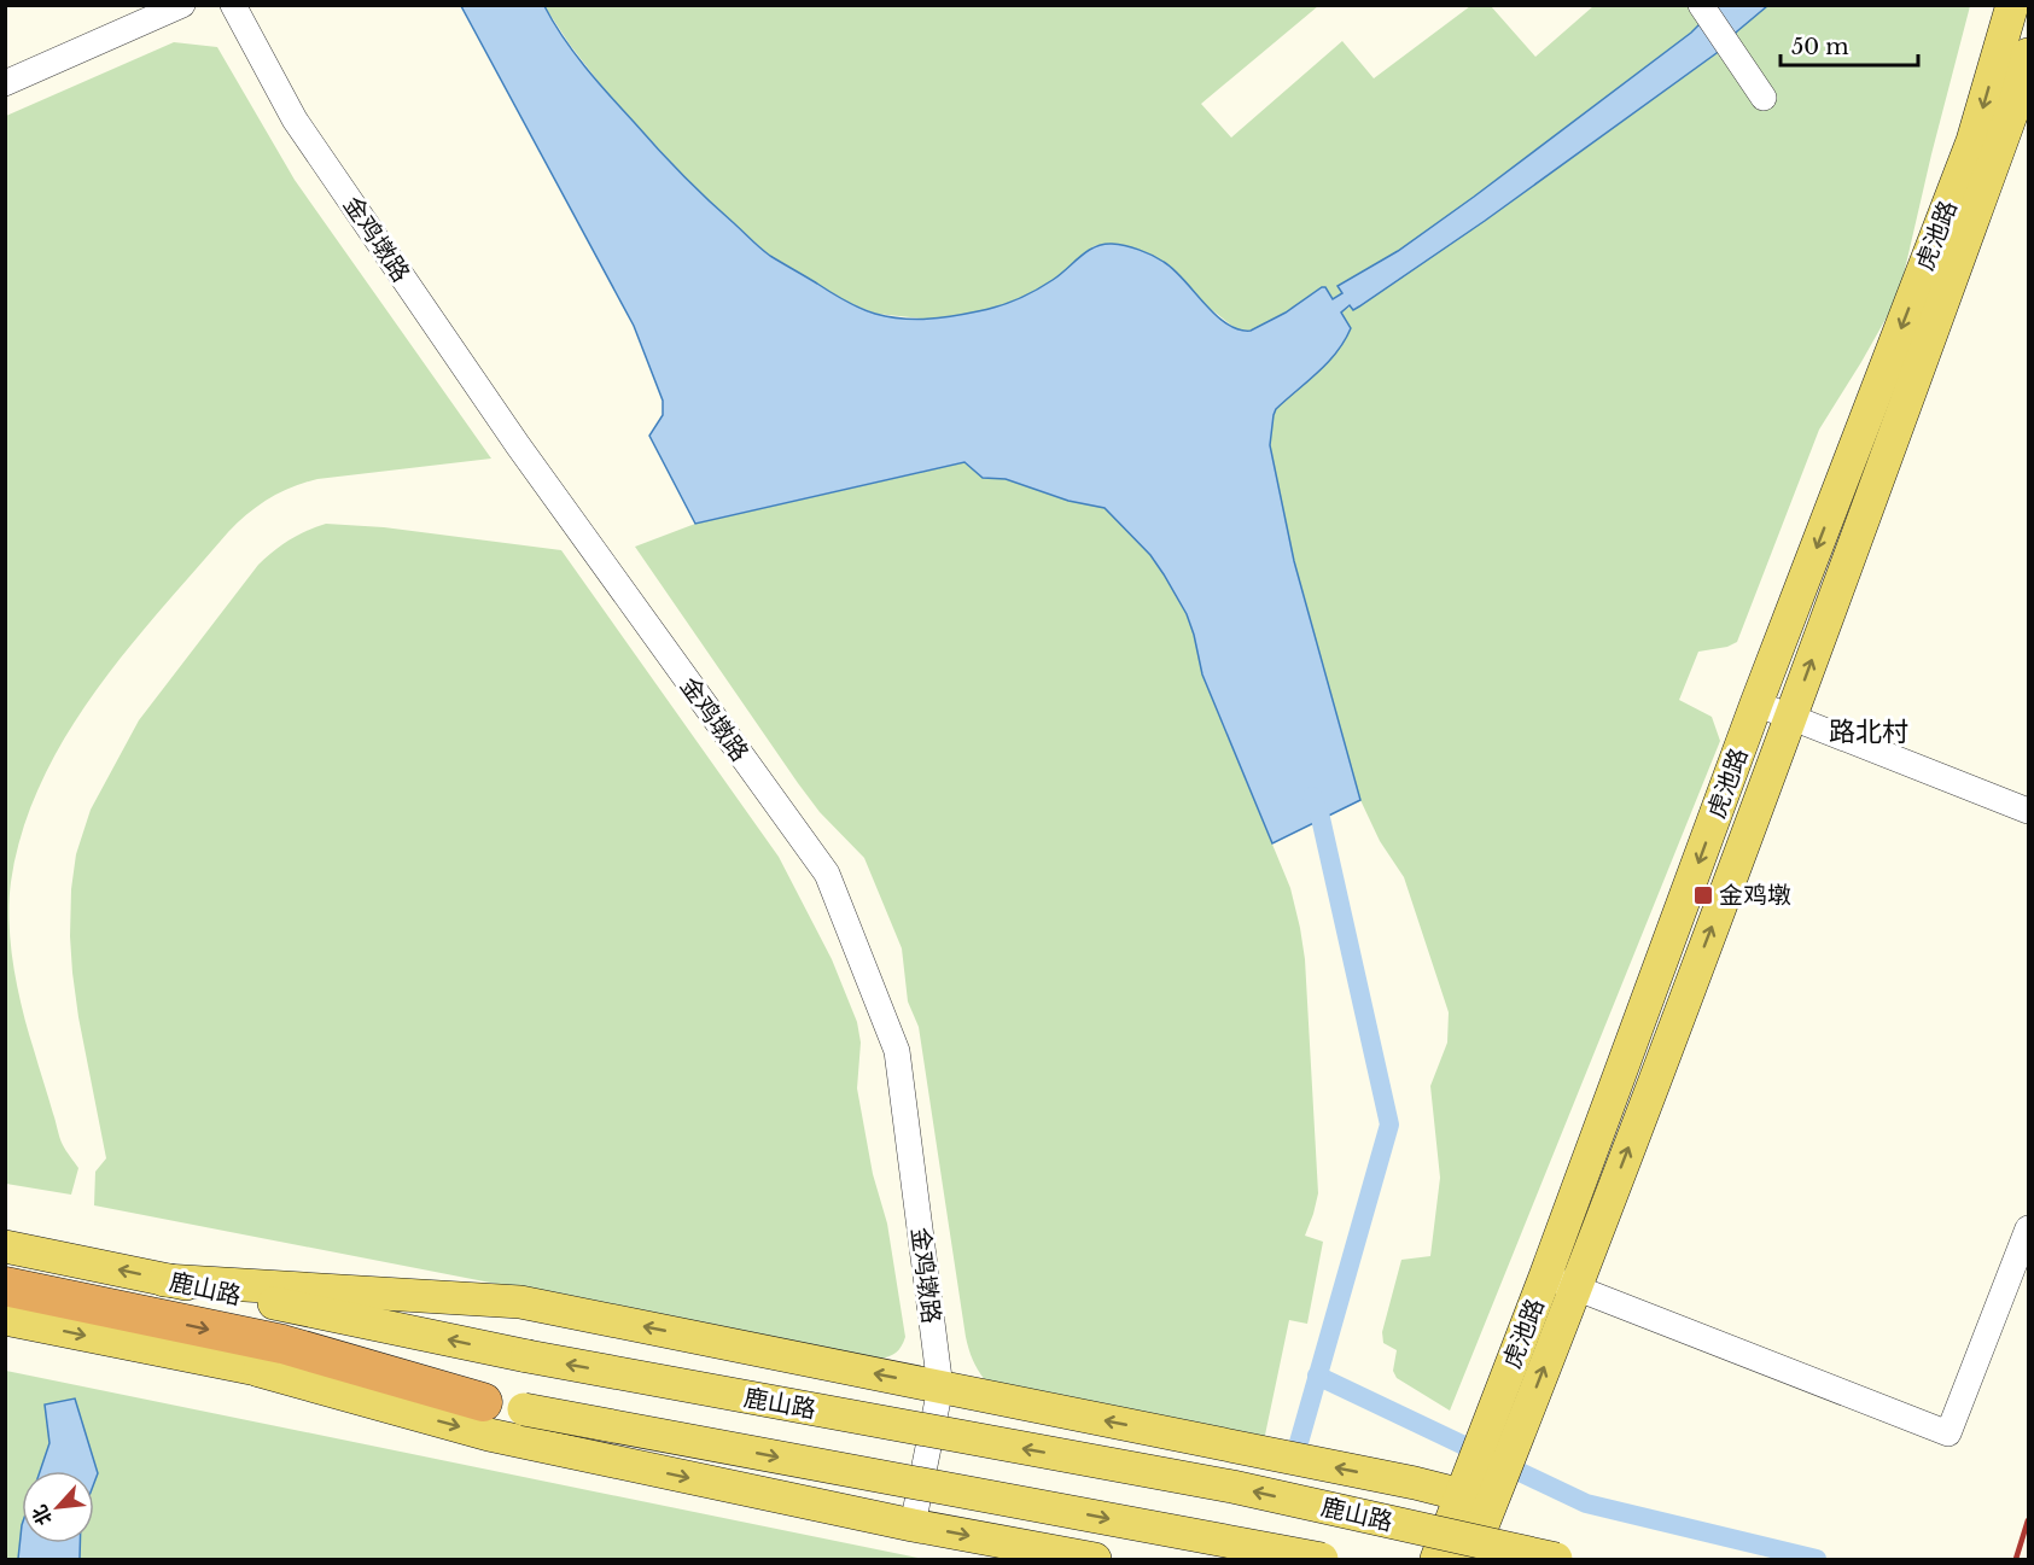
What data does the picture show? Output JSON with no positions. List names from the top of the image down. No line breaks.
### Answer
{"streets":{"main road":["虎池路","鹿山路"],"street":["金鸡墩路"]},"districts":["路北村"],"places":{"transit":["金鸡墩"]},"scale_bar":"50 m","north":"bottom left"}
